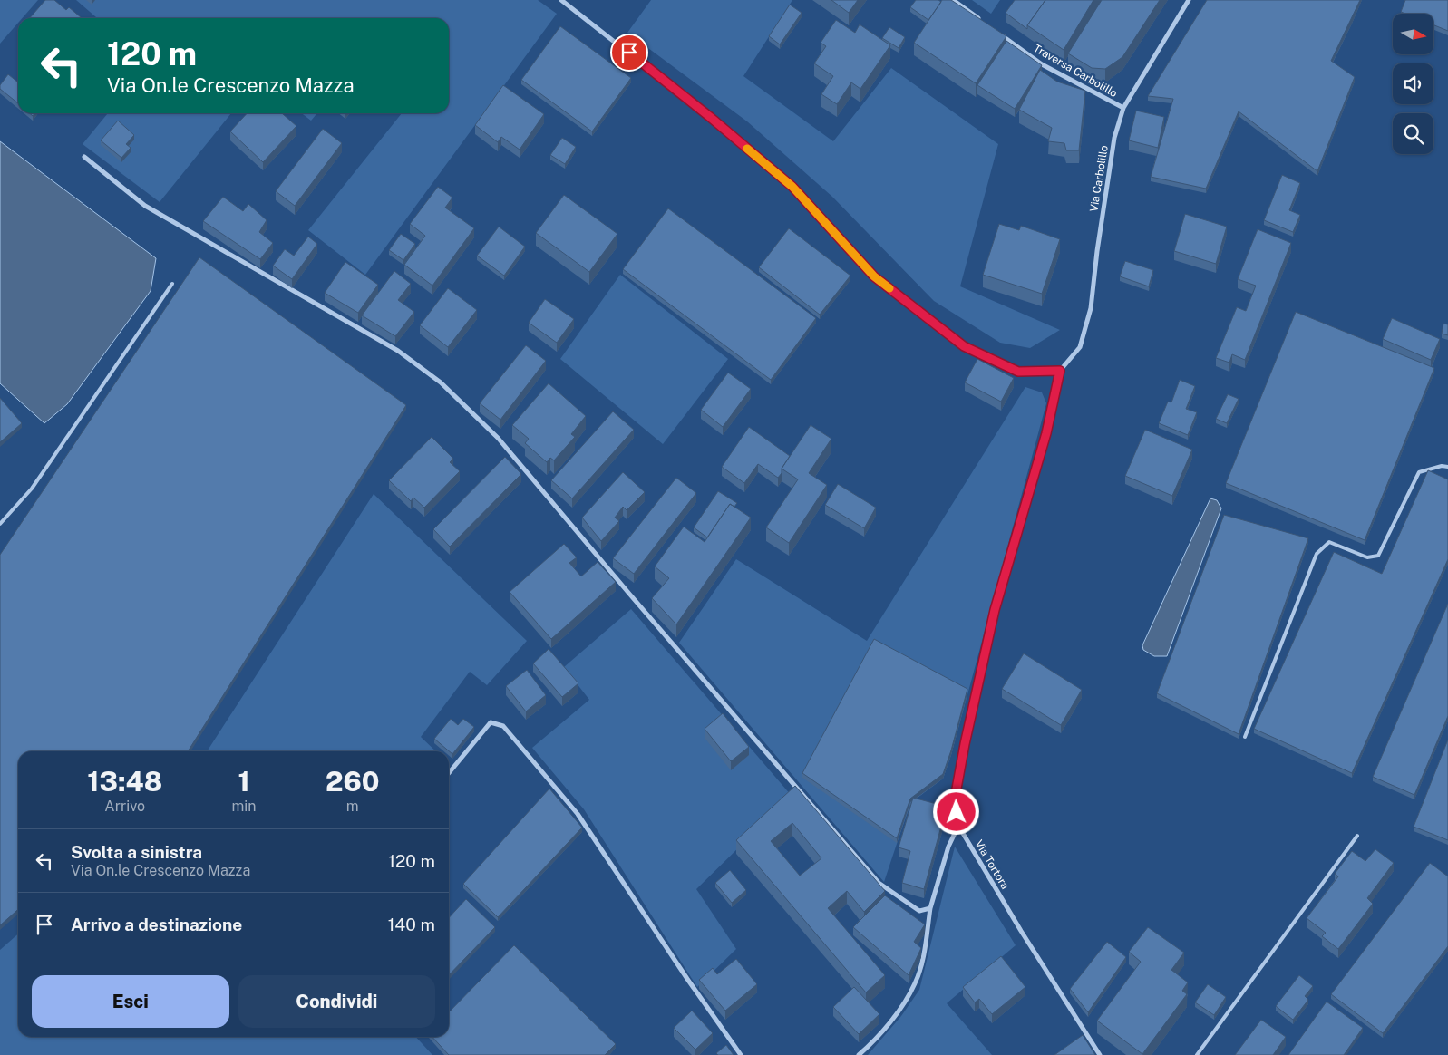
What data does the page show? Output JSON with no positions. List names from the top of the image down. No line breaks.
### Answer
{"streets":{"street":["Traversa Carbolillo","Via Carbolillo","Via Tortora"]},"crossings":[["Traversa Carbolillo","Via Carbolillo"],["Via Carbolillo","Via Tortora"]],"north":"right","page":{"turn":["120 m","Via On.le Crescenzo Mazza"],"eta":["13:48","Arrivo","1","min","260","m"],"list":[{"name":"Svolta a sinistra","note":"Via On.le Crescenzo Mazza","value":"120 m"},{"name":"Arrivo a destinazione","value":"140 m"}],"buttons":["Esci","Condividi"]}}
